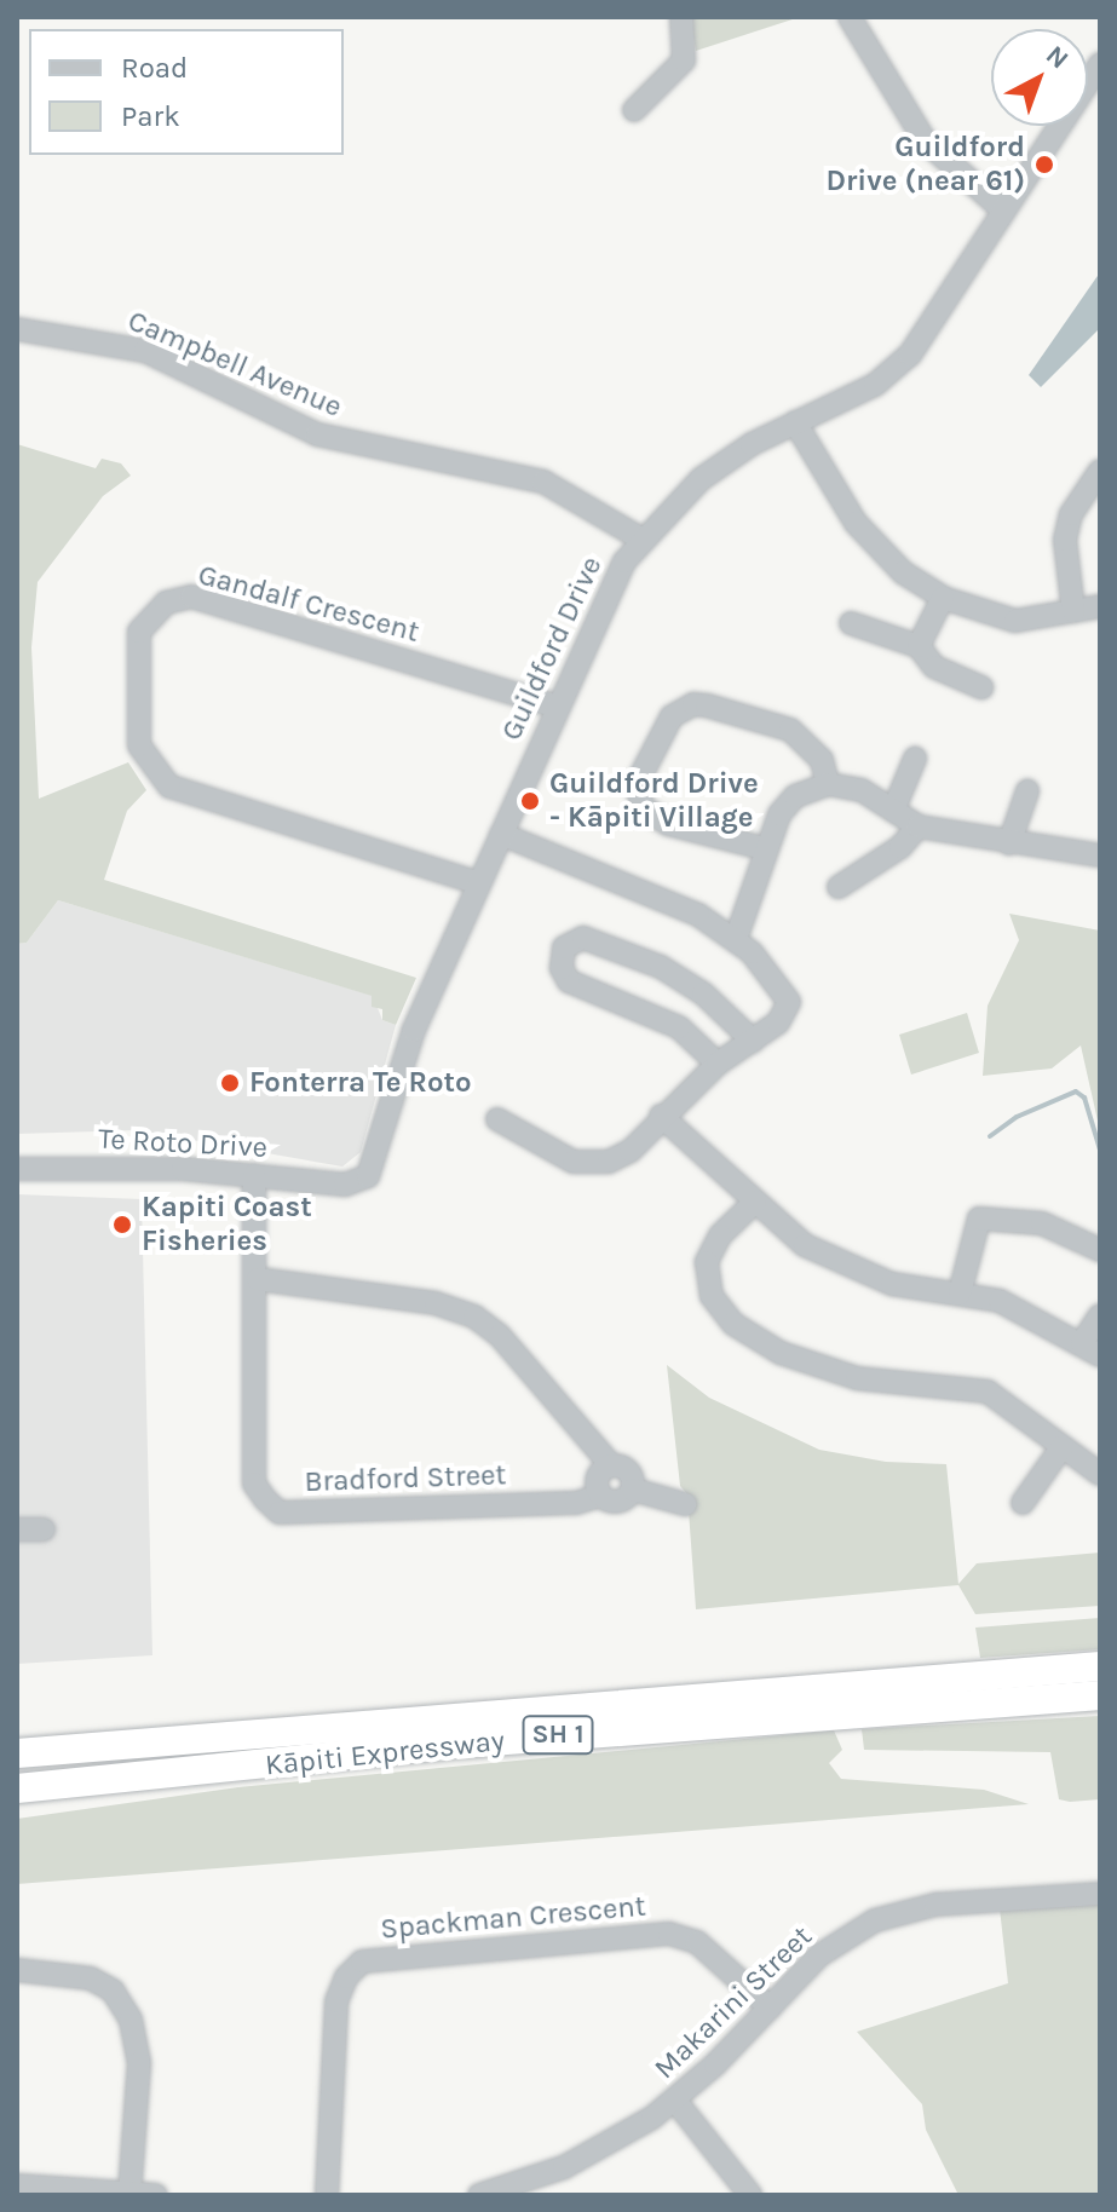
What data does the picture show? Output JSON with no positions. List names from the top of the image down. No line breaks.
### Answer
{"streets":{"highway":["SH 1","Kāpiti Expressway"],"street":["Campbell Avenue","Gandalf Crescent","Guildford Drive","Te Roto Drive","Bradford Street","Spackman Crescent","Makarini Street"]},"crossings":[["Campbell Avenue","Guildford Drive"],["Gandalf Crescent","Guildford Drive"],["Guildford Drive","Te Roto Drive"],["Te Roto Drive","Bradford Street"],["Spackman Crescent","Makarini Street"]],"places":["Guildford Drive (near 61)","Guildford Drive - Kāpiti Village","Fonterra Te Roto","Kapiti Coast Fisheries"],"legend":["Road","Park"],"north":"top right"}
